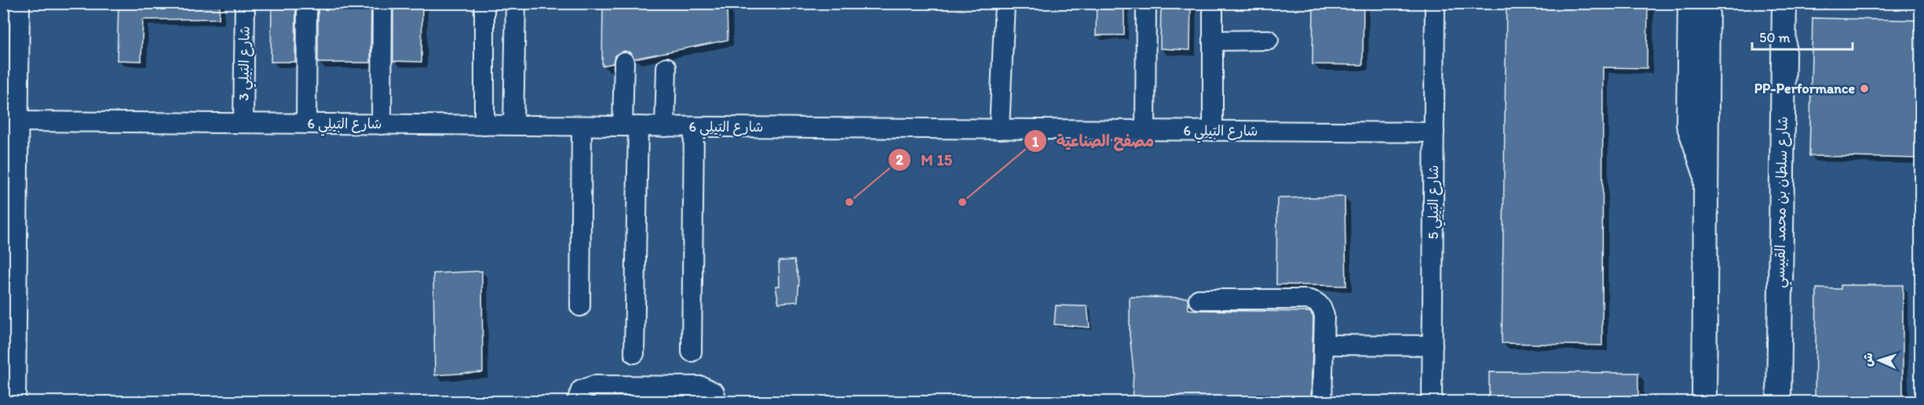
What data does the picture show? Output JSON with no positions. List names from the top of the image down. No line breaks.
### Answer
{"streets":{"main road":["شارع سلطان بن محمد القبيسي"],"street":["شارع البَيلِي 3","شارع البَيلِي 6","شارع البَيلِي 5"]},"crossings":[["شارع البَيلِي 3","شارع البَيلِي 6"],["شارع البَيلِي 6","شارع البَيلِي 5"]],"places":["PP-Performance","M 15","مصفح الصناعية"],"scale_bar":"50 m","north":"left"}
